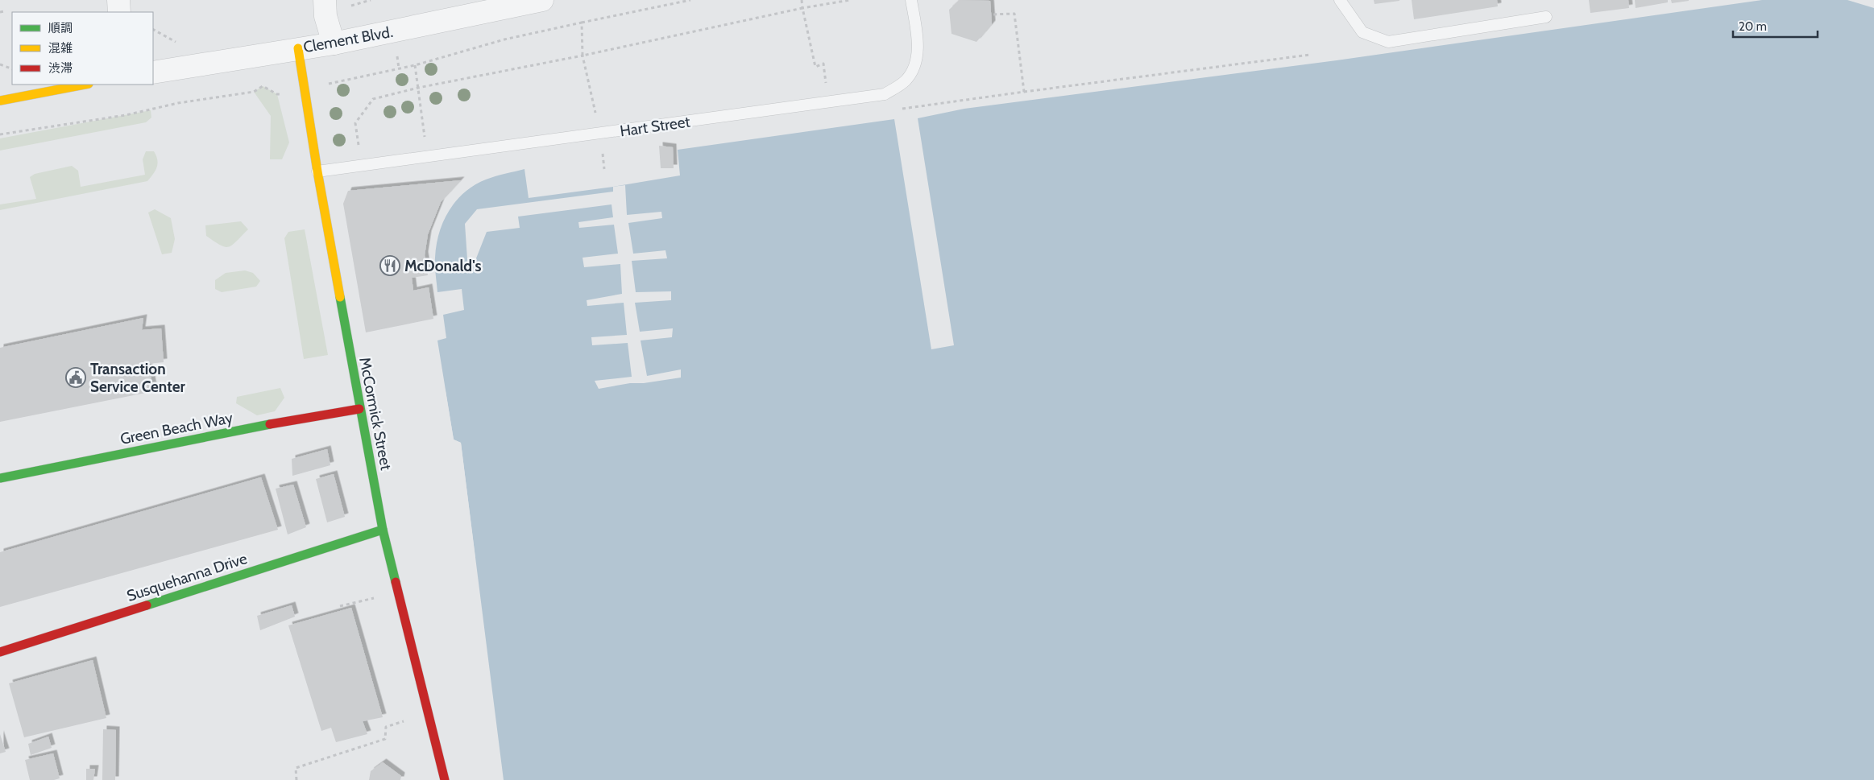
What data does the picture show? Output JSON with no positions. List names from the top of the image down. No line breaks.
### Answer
{"streets":{"street":["Clement Blvd.","McCormick Street","Green Beach Way","Susquehanna Drive"],"lane":["Hart Street"]},"crossings":[["Clement Blvd.","McCormick Street"],["Hart Street","McCormick Street"],["McCormick Street","Green Beach Way"],["McCormick Street","Susquehanna Drive"]],"places":{"restaurant":["McDonald's"],"public building":["Transaction Service Center"]},"legend":["順調","混雑","渋滞"],"scale_bar":"20 m"}
